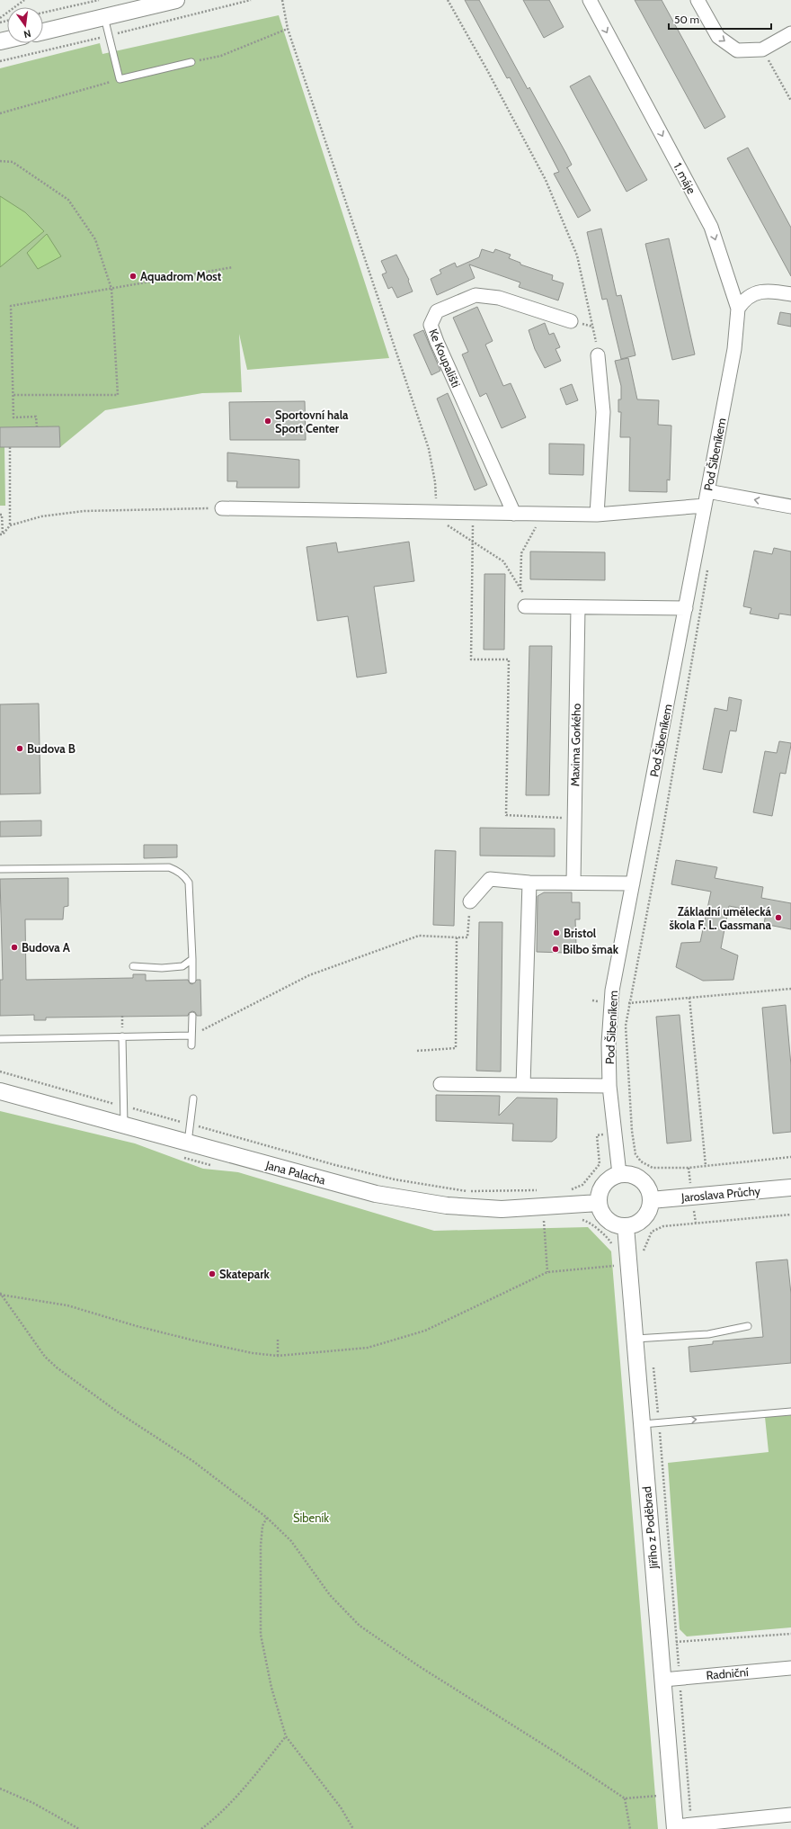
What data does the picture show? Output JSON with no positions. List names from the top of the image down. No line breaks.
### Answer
{"streets":{"street":["1. máje","Ke Koupališti","Pod Šibeníkem","Maxima Gorkého","Jana Palacha","Jaroslava Průchy","Jiřího z Poděbrad","Radniční"]},"crossings":[["1. máje","Pod Šibeníkem"],["Pod Šibeníkem","Jana Palacha"],["Pod Šibeníkem","Jaroslava Průchy"],["Pod Šibeníkem","Jiřího z Poděbrad"],["Jana Palacha","Jaroslava Průchy"],["Jana Palacha","Jiřího z Poděbrad"],["Jaroslava Průchy","Jiřího z Poděbrad"],["Jiřího z Poděbrad","Radniční"]],"one_way":["1. máje"],"parks":["Šibeník"],"places":["Aquadrom Most","Sportovní hala Sport Center","Budova B","Základní umělecká škola F. L. Gassmana","Bristol","Budova A","Bilbo šmak","Skatepark"],"scale_bar":"50 m","north":"bottom"}
